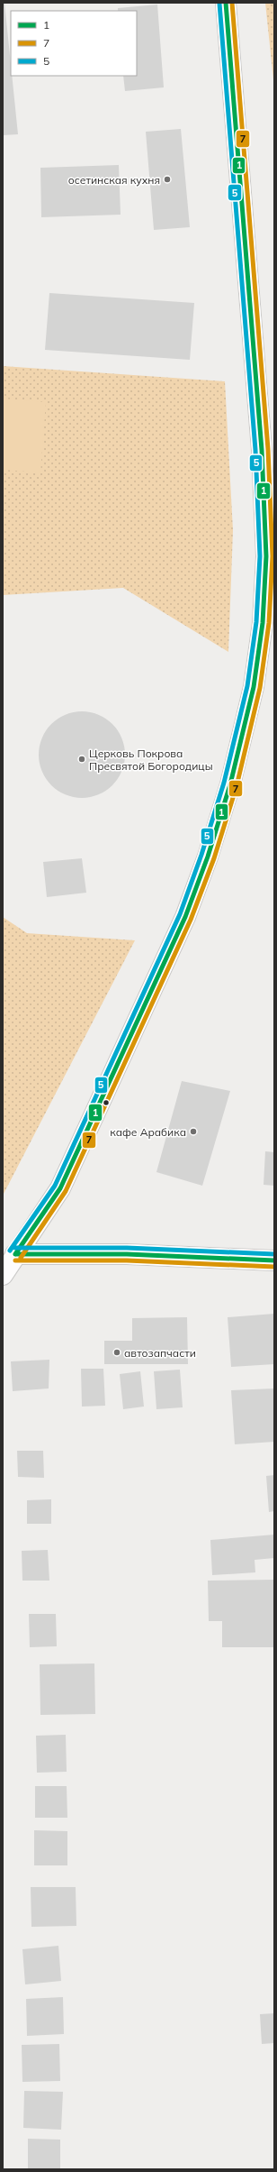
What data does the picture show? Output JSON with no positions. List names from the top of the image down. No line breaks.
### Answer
{"places":["осетинская кухня","Церковь Покрова Пресвятой Богородицы","кафе Арабика","автозапчасти"],"lines":["transit line 1","transit line 7","transit line 5"],"legend":["1","7","5"]}
